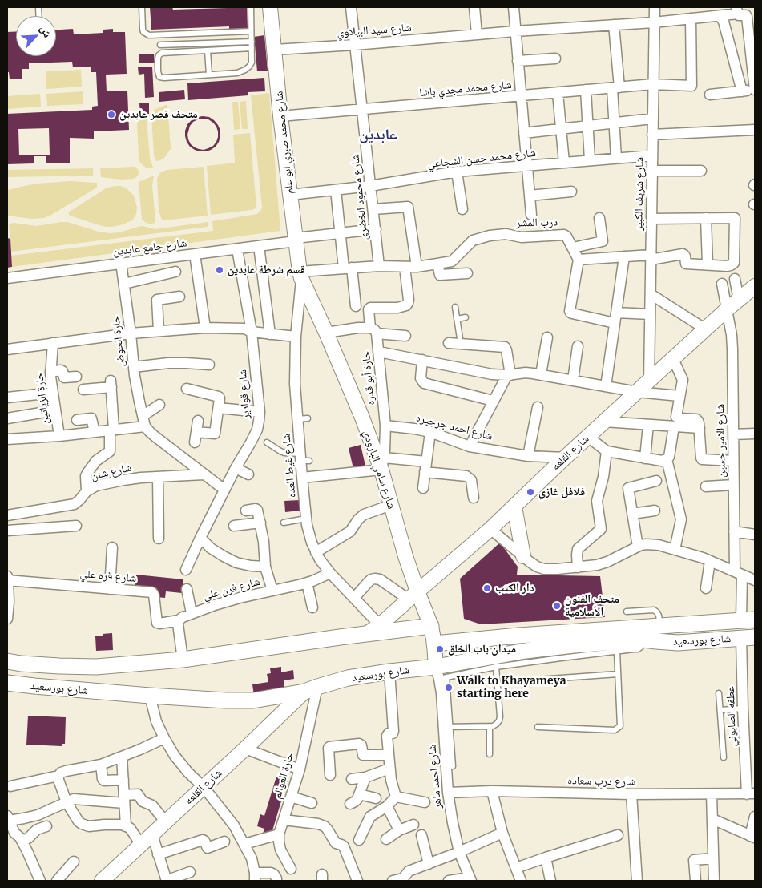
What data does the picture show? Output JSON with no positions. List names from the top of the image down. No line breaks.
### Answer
{"streets":{"main road":["شارع محمد صبري ابو علم","شارع القلعه","شارع سامي البارودي","شارع بورسعيد"],"street":["شارع سيد البيلاوي","شارع محمد مجدي باشا","شارع محمد حسن الشجاعي","شارع شريف الكبير","شارع محمود الخضرى","درب المشر","شارع جامع عابدين","حارة الحوض","حارة أبو قدره","شارع قوادير","حارة الزياتين","شارع احمد جرجيره","شارع الامير حسين","شارع غيط العده","شارع شنن","شارع قره علي","شارع فرن علي","عطفه الصابوني","حارة العوالم","شارع احمد ماهر","شارع درب سعاده"]},"crossings":[["شارع سيد البيلاوي","شارع محمد مجدي باشا"],["شارع سيد البيلاوي","شارع محمد صبري ابو علم"],["شارع سيد البيلاوي","شارع شريف الكبير"],["شارع سيد البيلاوي","شارع محمود الخضرى"],["شارع محمد مجدي باشا","شارع محمد صبري ابو علم"],["شارع محمد مجدي باشا","شارع شريف الكبير"],["شارع محمد مجدي باشا","شارع محمود الخضرى"],["شارع محمد صبري ابو علم","شارع محمد حسن الشجاعي"],["شارع محمد صبري ابو علم","درب المشر"],["شارع محمد صبري ابو علم","شارع جامع عابدين"],["شارع محمد صبري ابو علم","شارع غيط العده"],["شارع محمد صبري ابو علم","شارع سامي البارودي"],["شارع محمد حسن الشجاعي","شارع شريف الكبير"],["شارع محمد حسن الشجاعي","شارع محمود الخضرى"],["شارع شريف الكبير","شارع القلعه"],["شارع محمود الخضرى","درب المشر"],["شارع محمود الخضرى","شارع جامع عابدين"],["درب المشر","حارة أبو قدره"],["درب المشر","شارع غيط العده"],["درب المشر","شارع سامي البارودي"],["شارع جامع عابدين","حارة الحوض"],["شارع جامع عابدين","شارع قوادير"],["حارة الحوض","حارة الزياتين"],["حارة أبو قدره","شارع احمد جرجيره"],["حارة أبو قدره","شارع سامي البارودي"],["شارع احمد جرجيره","شارع القلعه"],["شارع الامير حسين","شارع القلعه"],["شارع الامير حسين","شارع بورسعيد"],["شارع القلعه","شارع غيط العده"],["شارع القلعه","شارع سامي البارودي"],["شارع القلعه","شارع بورسعيد"],["شارع القلعه","حارة العوالم"],["شارع غيط العده","شارع سامي البارودي"],["شارع غيط العده","شارع فرن علي"],["شارع سامي البارودي","شارع بورسعيد"],["شارع سامي البارودي","شارع احمد ماهر"],["شارع قره علي","شارع فرن علي"],["شارع بورسعيد","عطفه الصابوني"],["شارع بورسعيد","حارة العوالم"],["شارع بورسعيد","شارع احمد ماهر"],["عطفه الصابوني","شارع درب سعاده"],["شارع احمد ماهر","شارع درب سعاده"]],"districts":["عابدين"],"places":["متحف قصر عابدين","قسم شرطة عابدين","فلافل غازي","دار الكتب","متحف الفنون الأسلامية","ميدان باب الخلق","Walk to Khayameya starting here"],"north":"top right"}
